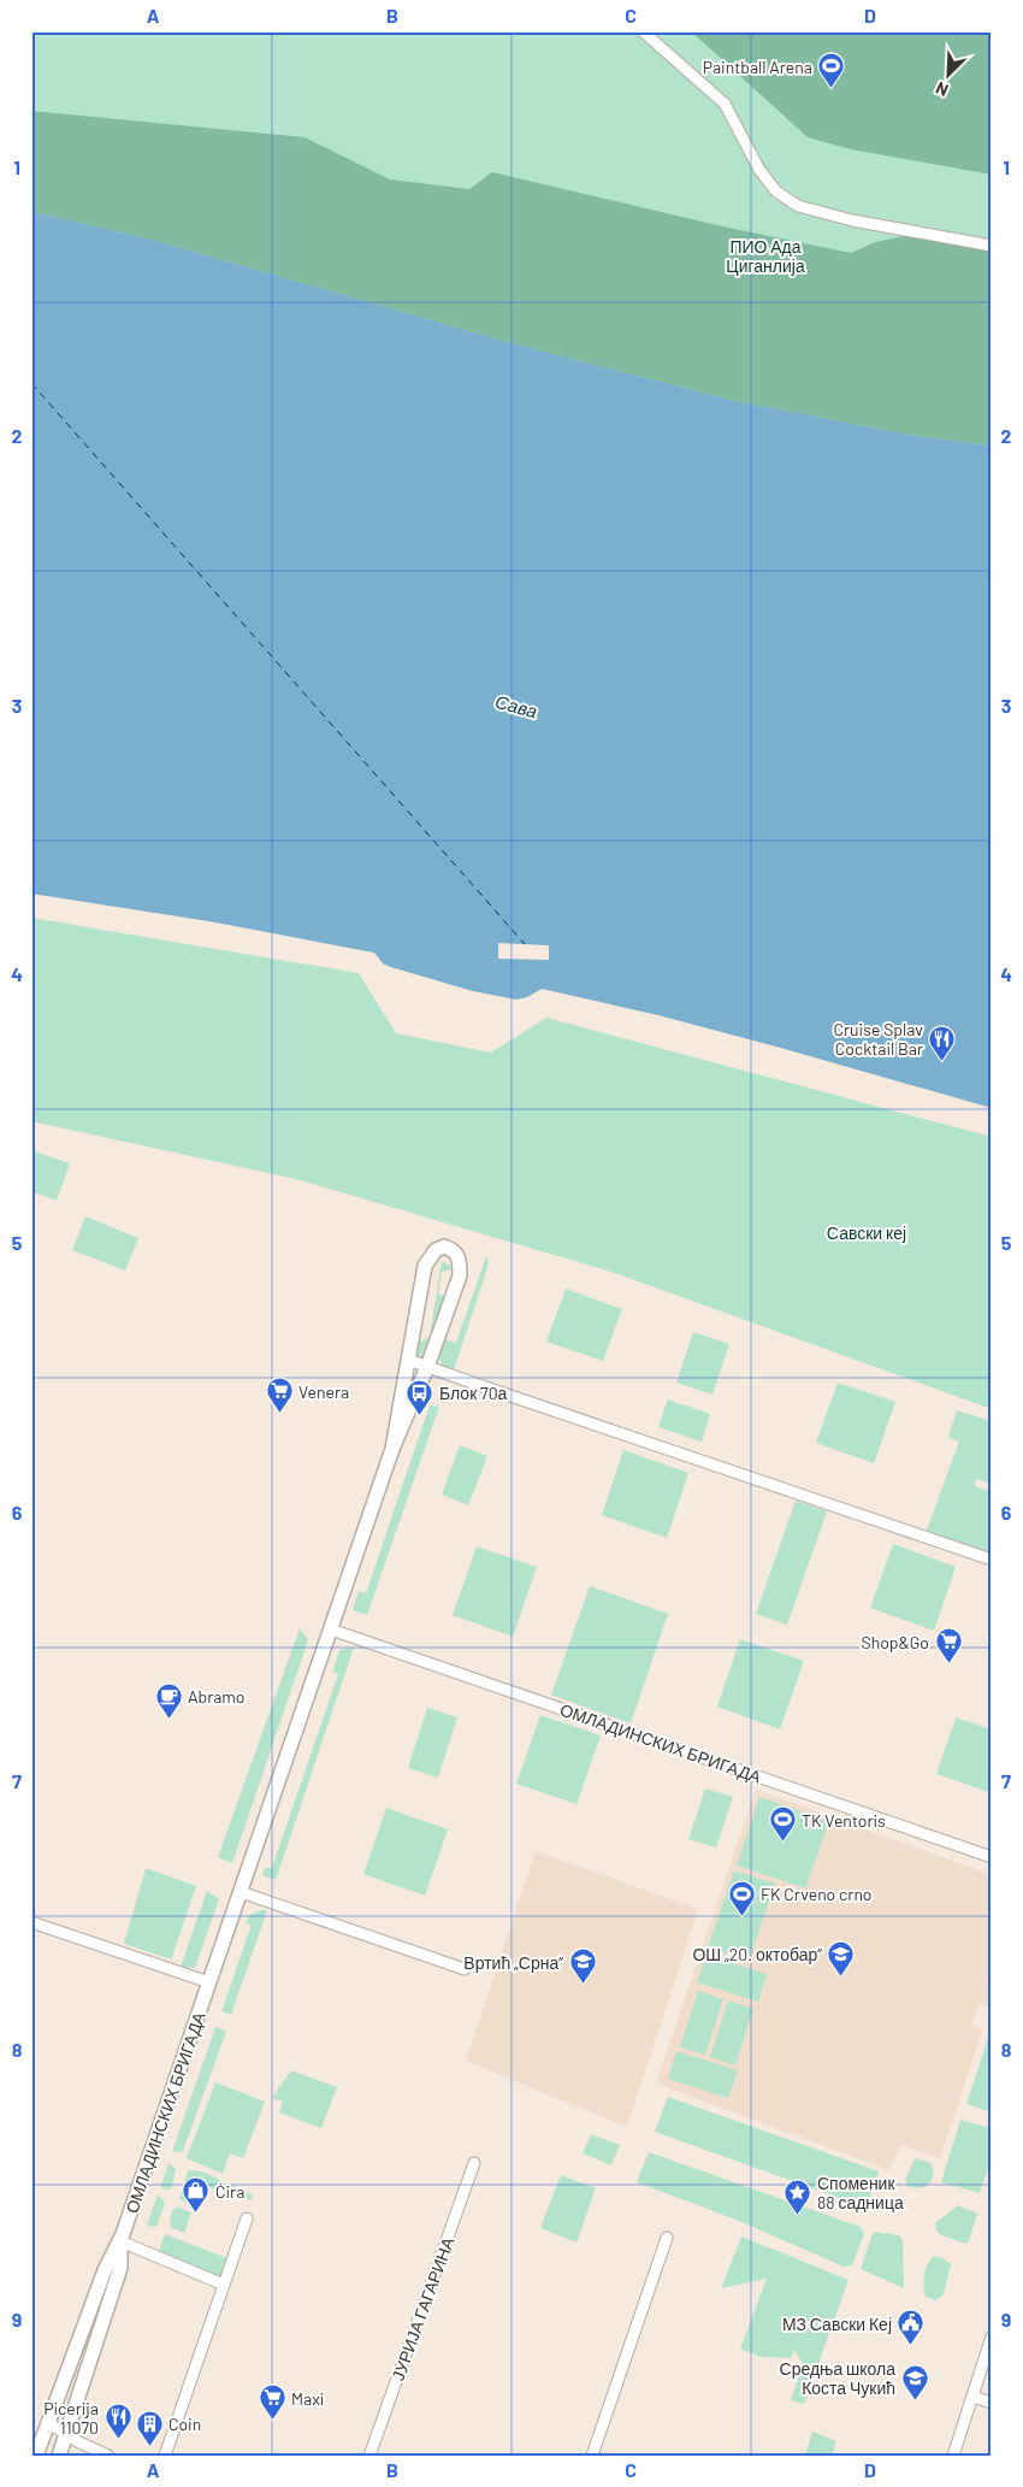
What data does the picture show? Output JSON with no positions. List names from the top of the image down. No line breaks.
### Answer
{"streets":{"street":["ОМЛАДИНСКИХ БРИГАДА","ЈУРИЈА ГАГАРИНА"]},"water":["Сава"],"parks":["ПИО Ада Циганлија","Савски кеј"],"places":{"sports":["Paintball Arena","TK Ventoris","FK Crveno crno"],"restaurant":["Cruise Splav Cocktail Bar","Picerija 11070"],"supermarket":["Venera","Shop&Go","Maxi"],"bus stop":["Блок 70а"],"cafe":["Abramo"],"school or university":["ОШ „20. октобар”","Вртић „Срна”","Средња школа Коста Чукић"],"shop":["Ćira"],"place":["Споменик 88 садница"],"public building":["МЗ Савски Кеј"],"building":["Coin"]},"north":"bottom left","grid":{"columns":["A","B","C","D"],"rows":["1","2","3","4","5","6","7","8","9"]}}
